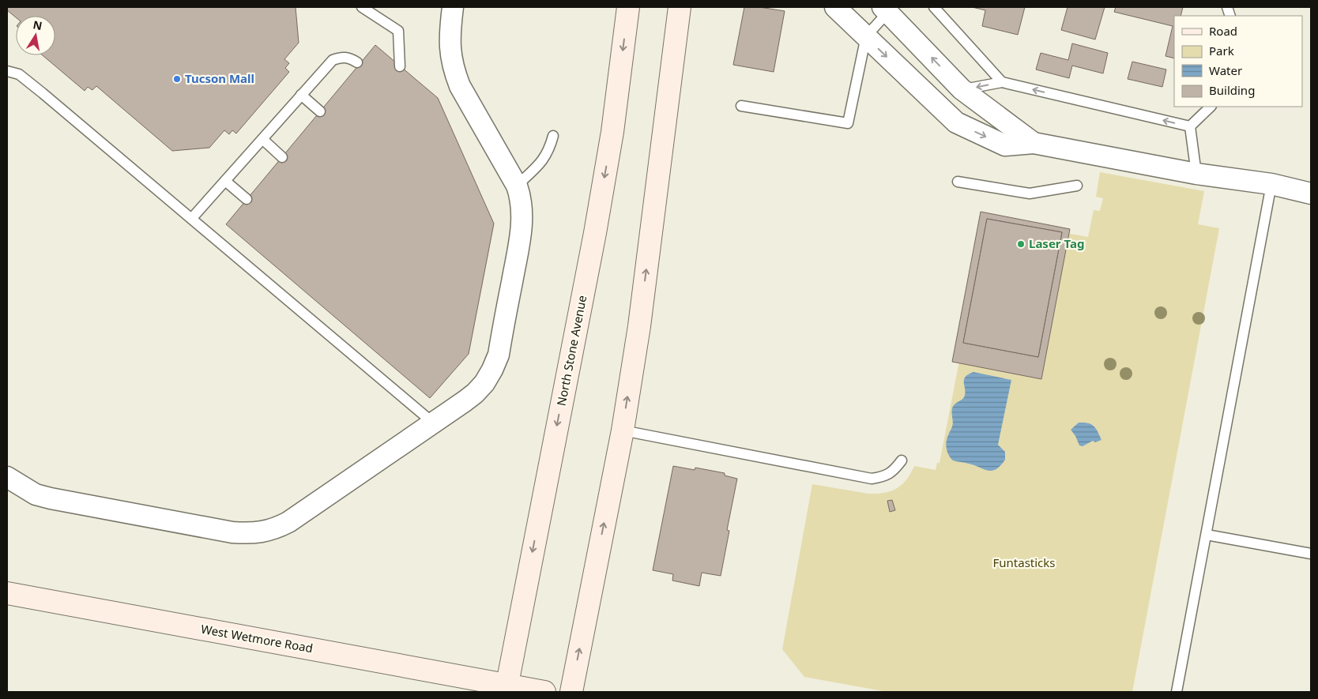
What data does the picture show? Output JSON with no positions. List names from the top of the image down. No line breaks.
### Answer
{"streets":{"main road":["North Stone Avenue","West Wetmore Road"]},"crossings":[["North Stone Avenue","West Wetmore Road"]],"parks":["Funtasticks"],"places":["Tucson Mall","Laser Tag"],"legend":["Road","Park","Water","Building"],"north":"top"}
